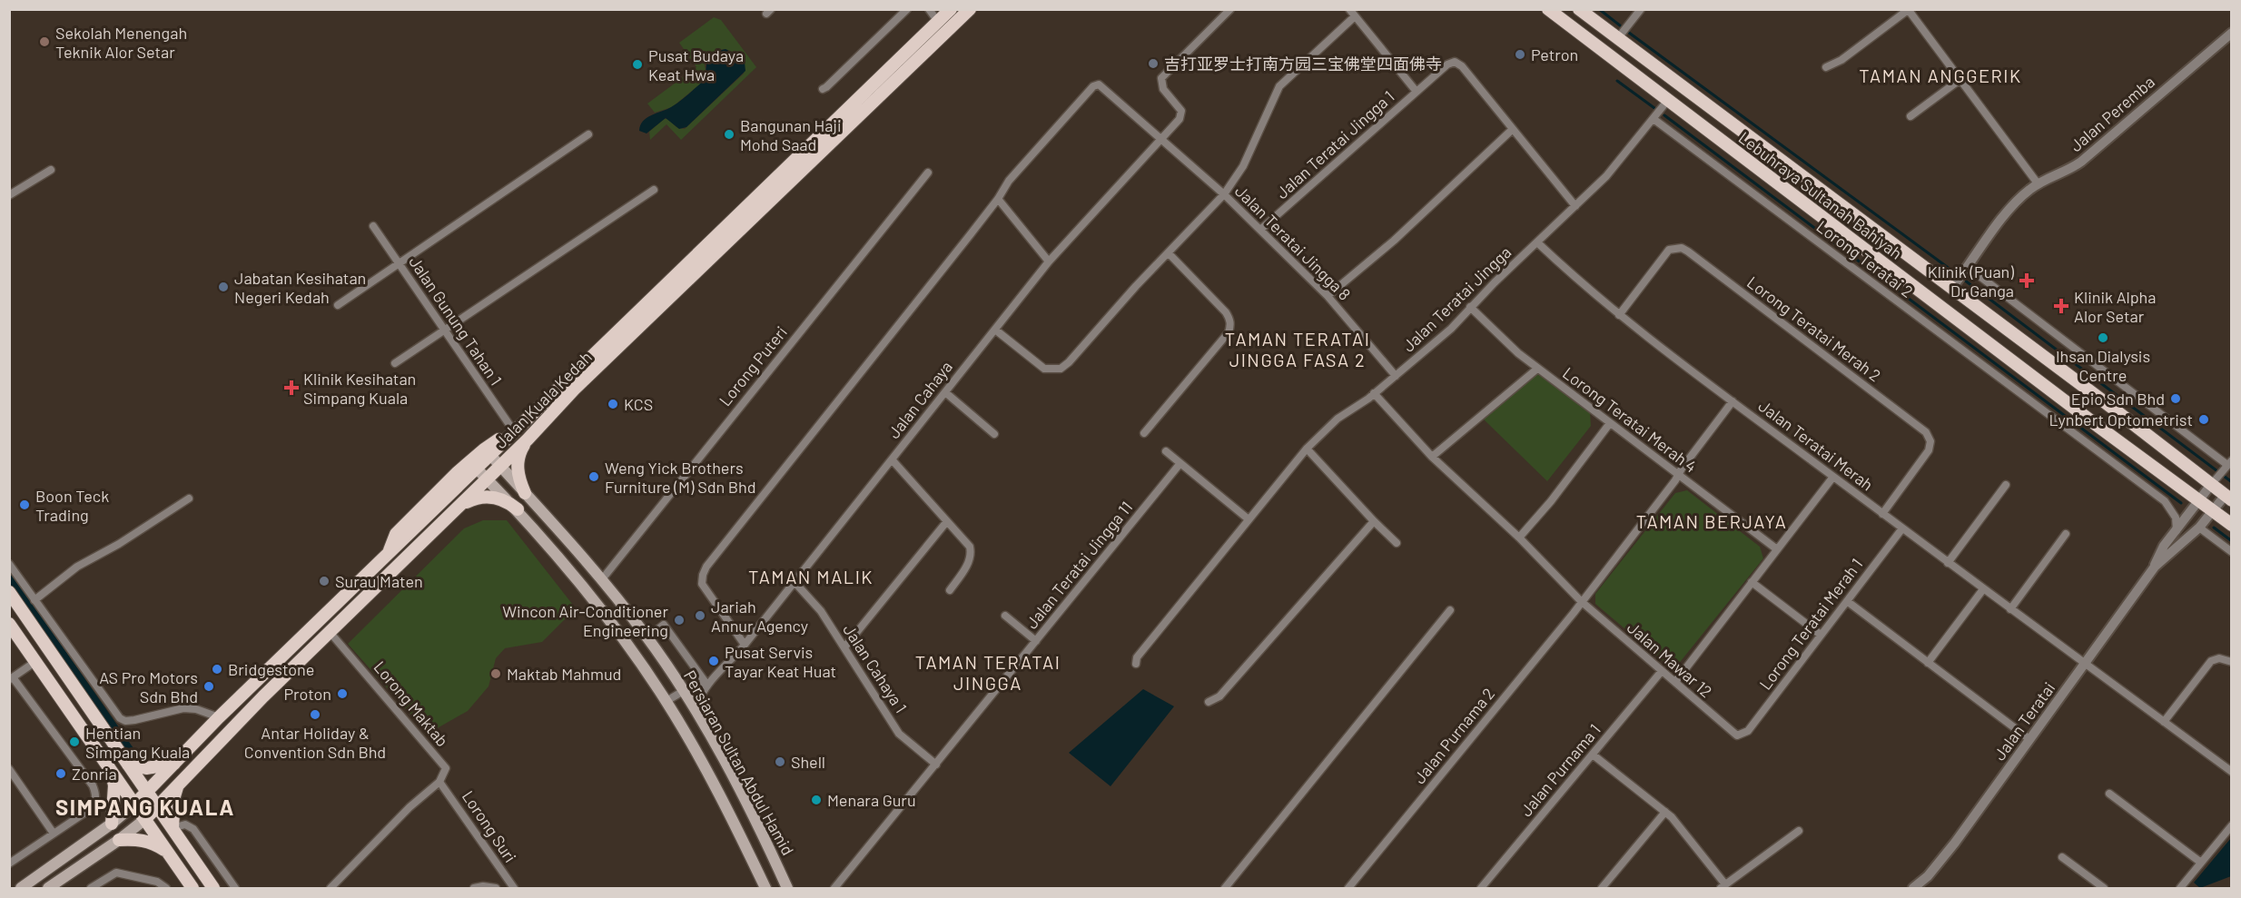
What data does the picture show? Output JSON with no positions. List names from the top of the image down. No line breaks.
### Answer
{"streets":{"main road":["Lebuhraya Sultanah Bahiyah","Jalan Kuala Kedah","Persiaran Sultan Abdul Hamid"],"street":["Jalan Peremba","Jalan Teratai Jingga 1","Jalan Teratai Jingga 8","Lorong Teratai 2","Jalan Teratai Jingga","Jalan Gunung Tahan 1","Lorong Teratai Merah 2","Lorong Puteri","Jalan Cahaya","Lorong Teratai Merah 4","Jalan Teratai Merah","Jalan Teratai Jingga 11","Lorong Teratai Merah 1","Jalan Mawar 12","Jalan Cahaya 1","Lorong Maktab","Jalan Teratai","Jalan Purnama 2","Jalan Purnama 1","Lorong Suri"]},"crossings":[["Jalan Peremba","Lebuhraya Sultanah Bahiyah"],["Jalan Teratai Jingga 1","Jalan Teratai Jingga 8"],["Lebuhraya Sultanah Bahiyah","Jalan Teratai Jingga"],["Lebuhraya Sultanah Bahiyah","Jalan Teratai"],["Jalan Teratai Jingga 8","Jalan Teratai Jingga"],["Jalan Teratai Jingga 8","Jalan Cahaya"],["Lorong Teratai 2","Jalan Teratai Jingga"],["Lorong Teratai 2","Jalan Teratai"],["Jalan Teratai Jingga","Lorong Teratai Merah 4"],["Jalan Teratai Jingga","Jalan Teratai Merah"],["Jalan Teratai Jingga","Jalan Mawar 12"],["Jalan Gunung Tahan 1","Jalan Kuala Kedah"],["Lorong Teratai Merah 2","Jalan Teratai Merah"],["Lorong Puteri","Persiaran Sultan Abdul Hamid"],["Jalan Kuala Kedah","Lorong Maktab"],["Jalan Kuala Kedah","Persiaran Sultan Abdul Hamid"],["Jalan Cahaya","Jalan Cahaya 1"],["Jalan Cahaya","Persiaran Sultan Abdul Hamid"],["Lorong Teratai Merah 4","Jalan Purnama 2"],["Jalan Teratai Merah","Lorong Teratai Merah 1"],["Jalan Teratai Merah","Jalan Teratai"],["Jalan Teratai Merah","Jalan Purnama 2"],["Jalan Teratai Jingga 11","Jalan Cahaya 1"],["Lorong Teratai Merah 1","Jalan Mawar 12"],["Jalan Mawar 12","Jalan Purnama 2"],["Jalan Mawar 12","Jalan Purnama 1"],["Lorong Maktab","Lorong Suri"]],"districts":["TAMAN ANGGERIK","TAMAN TERATAI JINGGA FASA 2","TAMAN BERJAYA","TAMAN MALIK","TAMAN TERATAI JINGGA","SIMPANG KUALA"],"places":{"other":["Sekolah Menengah Teknik Alor Setar","Petron","吉打亚罗士打南方园三宝佛堂四面佛寺","Pusat Budaya Keat Hwa","Bangunan Haji Mohd Saad","Jabatan Kesihatan Negeri Kedah","Ihsan Dialysis Centre","Epio Sdn Bhd","KCS","Lynbert Optometrist","Weng Yick Brothers Furniture (M) Sdn Bhd","Boon Teck Trading","Surau Maten","Jariah Annur Agency","Wincon Air-Conditioner Engineering","Pusat Servis Tayar Keat Huat","Bridgestone","Maktab Mahmud","AS Pro Motors Sdn Bhd","Proton","Antar Holiday & Convention Sdn Bhd","Hentian Simpang Kuala","Shell","Zonria","Menara Guru"],"health":["Klinik (Puan) Dr Ganga","Klinik Alpha Alor Setar","Klinik Kesihatan Simpang Kuala"]}}
